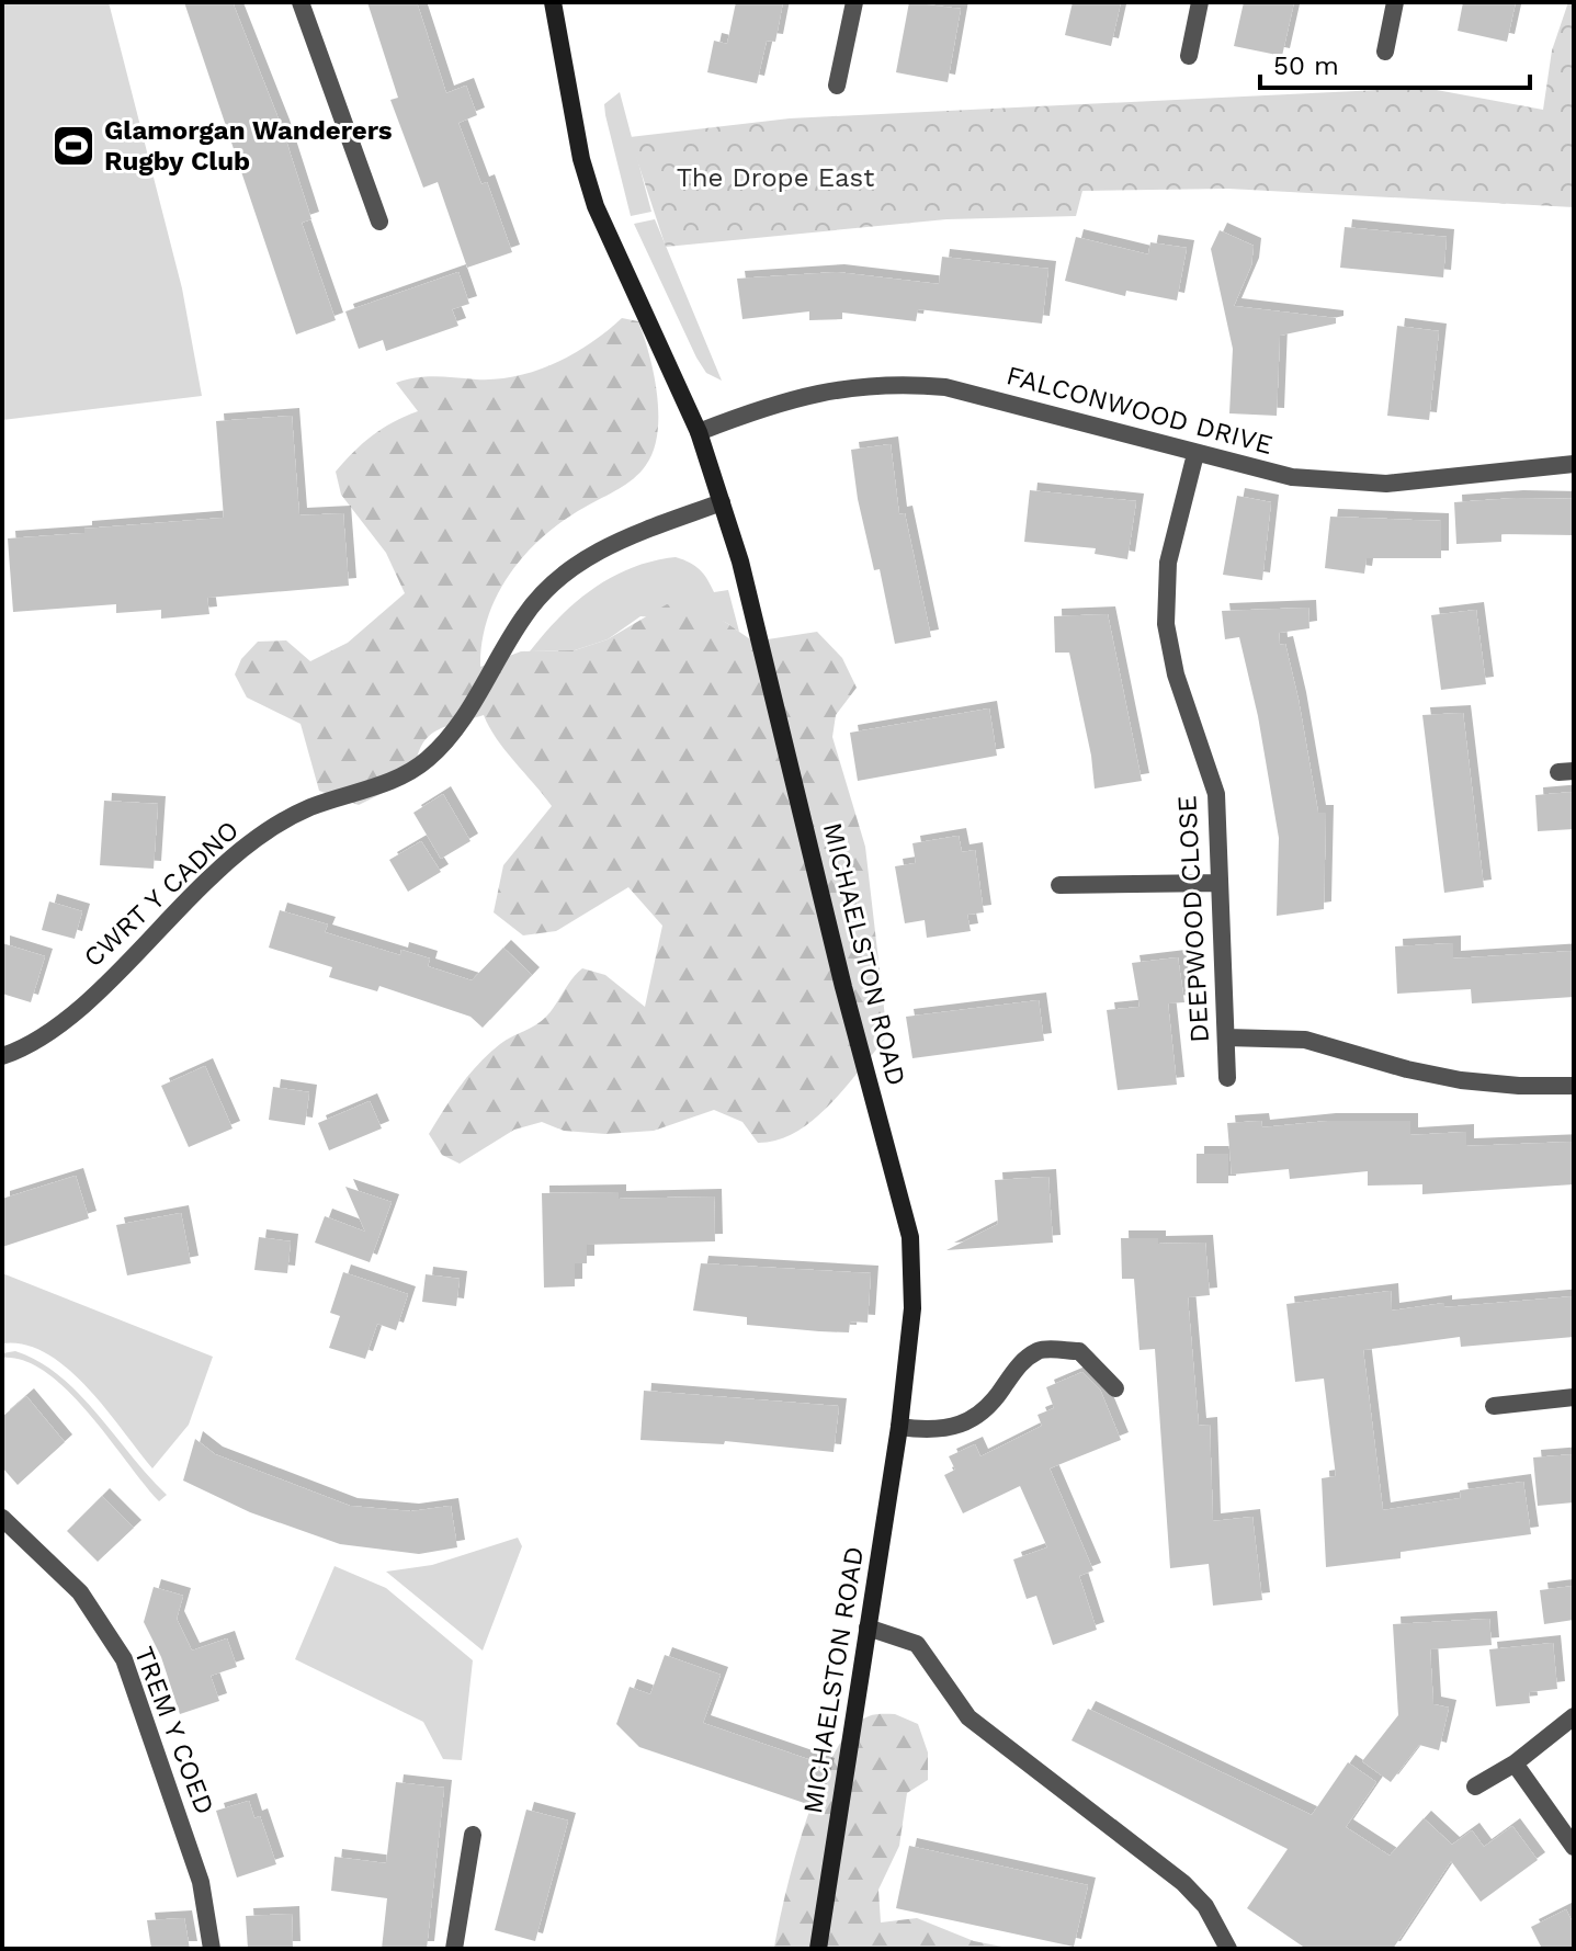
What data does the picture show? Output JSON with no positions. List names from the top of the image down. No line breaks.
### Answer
{"streets":{"street":["FALCONWOOD DRIVE","CWRT Y CADNO","DEEPWOOD CLOSE","MICHAELSTON ROAD","TREM Y COED"]},"crossings":[["FALCONWOOD DRIVE","DEEPWOOD CLOSE"],["FALCONWOOD DRIVE","MICHAELSTON ROAD"],["CWRT Y CADNO","MICHAELSTON ROAD"]],"parks":["The Drope East"],"places":{"sports":["Glamorgan Wanderers Rugby Club"]},"scale_bar":"50 m"}
